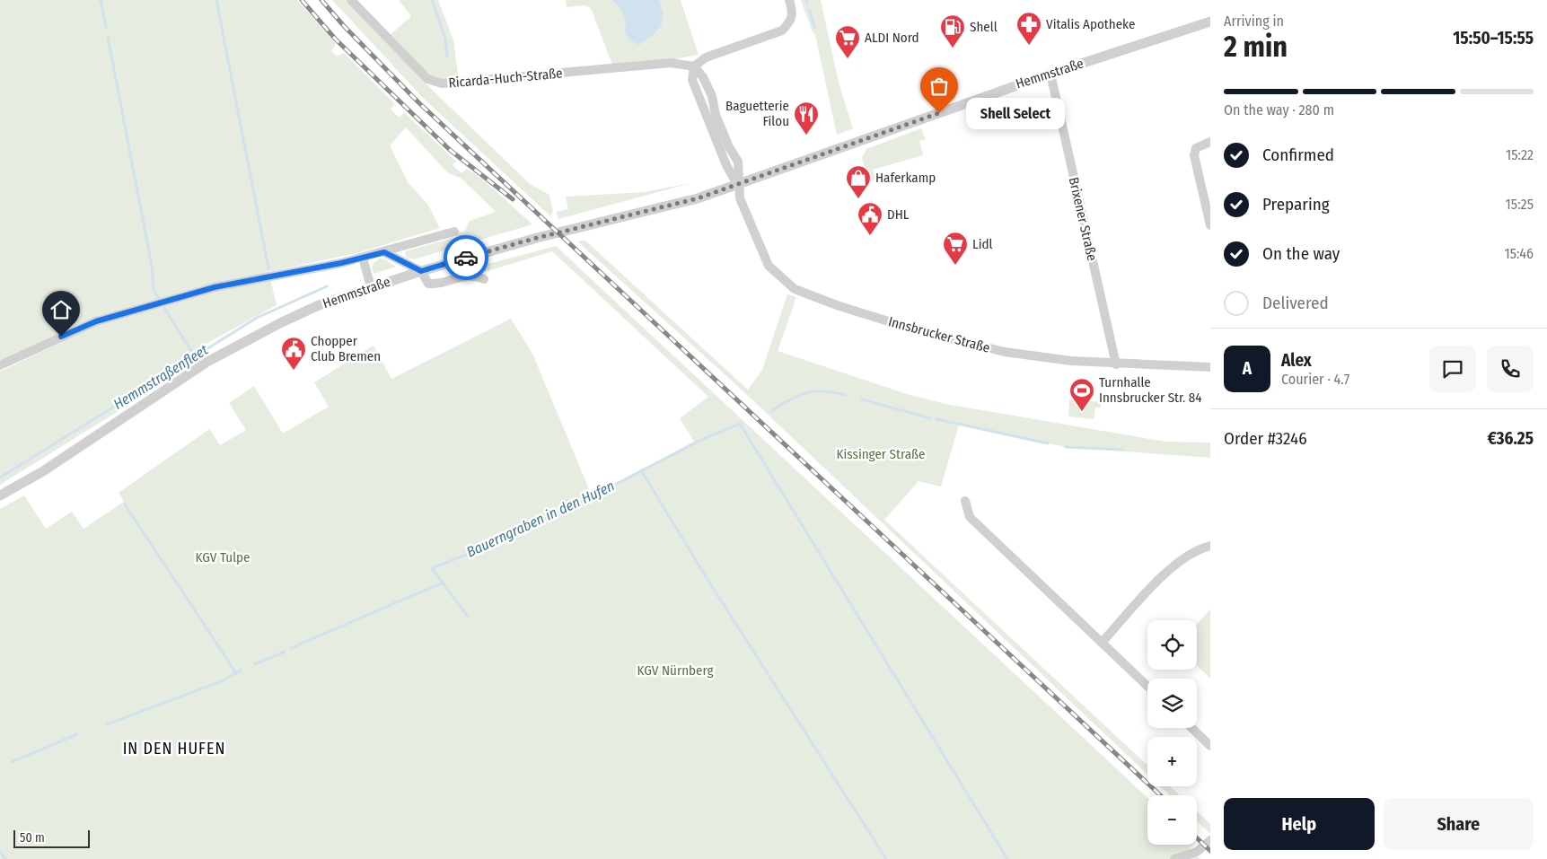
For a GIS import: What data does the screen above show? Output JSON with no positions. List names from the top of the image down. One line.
{"streets":{"street":["Hemmstraße","Ricarda-Huch-Straße","Brixener Straße","Innsbrucker Straße"]},"crossings":[["Hemmstraße","Brixener Straße"],["Hemmstraße","Innsbrucker Straße"],["Ricarda-Huch-Straße","Innsbrucker Straße"],["Brixener Straße","Innsbrucker Straße"]],"districts":["IN DEN HUFEN"],"water":["Hemmstraßenfleet","Bauerngraben in den Hufen"],"parks":["Kissinger Straße","KGV Tulpe","KGV Nürnberg"],"places":{"pharmacy":["Vitalis Apotheke"],"fuel station":["Shell"],"supermarket":["ALDI Nord","Lidl"],"other":["Shell Select"],"restaurant":["Baguetterie Filou"],"shop":["Haferkamp"],"public building":["DHL","Chopper Club Bremen"],"sports":["Turnhalle Innsbrucker Str. 84"]},"scale_bar":"50 m","page":{"heading":["2 min","Arriving in","15:50–15:55"],"panel":["Alex","Courier · 4.7","Order #3246","€36.25"],"bar":"On the way · 280 m","bubble":"Shell Select","list":[["Confirmed","15:22"],["Preparing","15:25"],["On the way","15:46"],"Delivered"],"round":"A","map_buttons":["+","−"],"buttons":["Help","Share"],"scale":"50 m"}}
